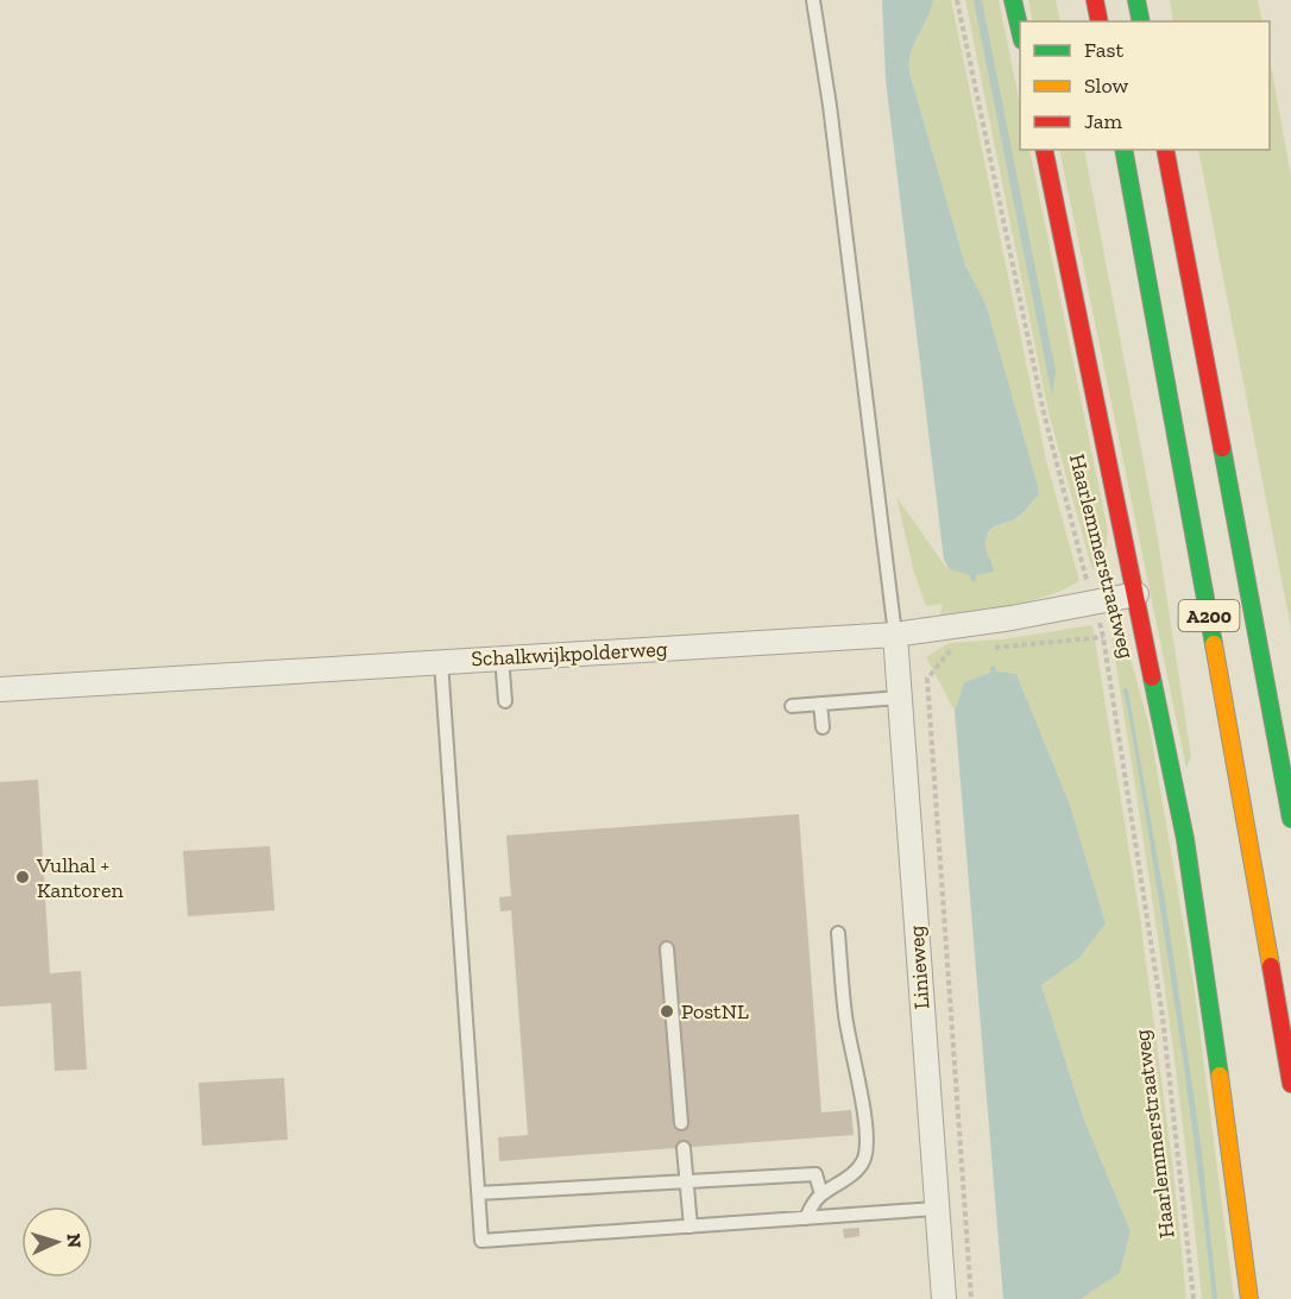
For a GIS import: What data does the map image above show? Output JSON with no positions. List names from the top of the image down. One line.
{"streets":{"main road":["Haarlemmerstraatweg","A200"],"street":["Schalkwijkpolderweg","Linieweg"]},"crossings":[["Haarlemmerstraatweg","Schalkwijkpolderweg"],["Schalkwijkpolderweg","Linieweg"]],"places":["Vulhal + Kantoren","PostNL"],"legend":["Fast","Slow","Jam"],"north":"right"}
